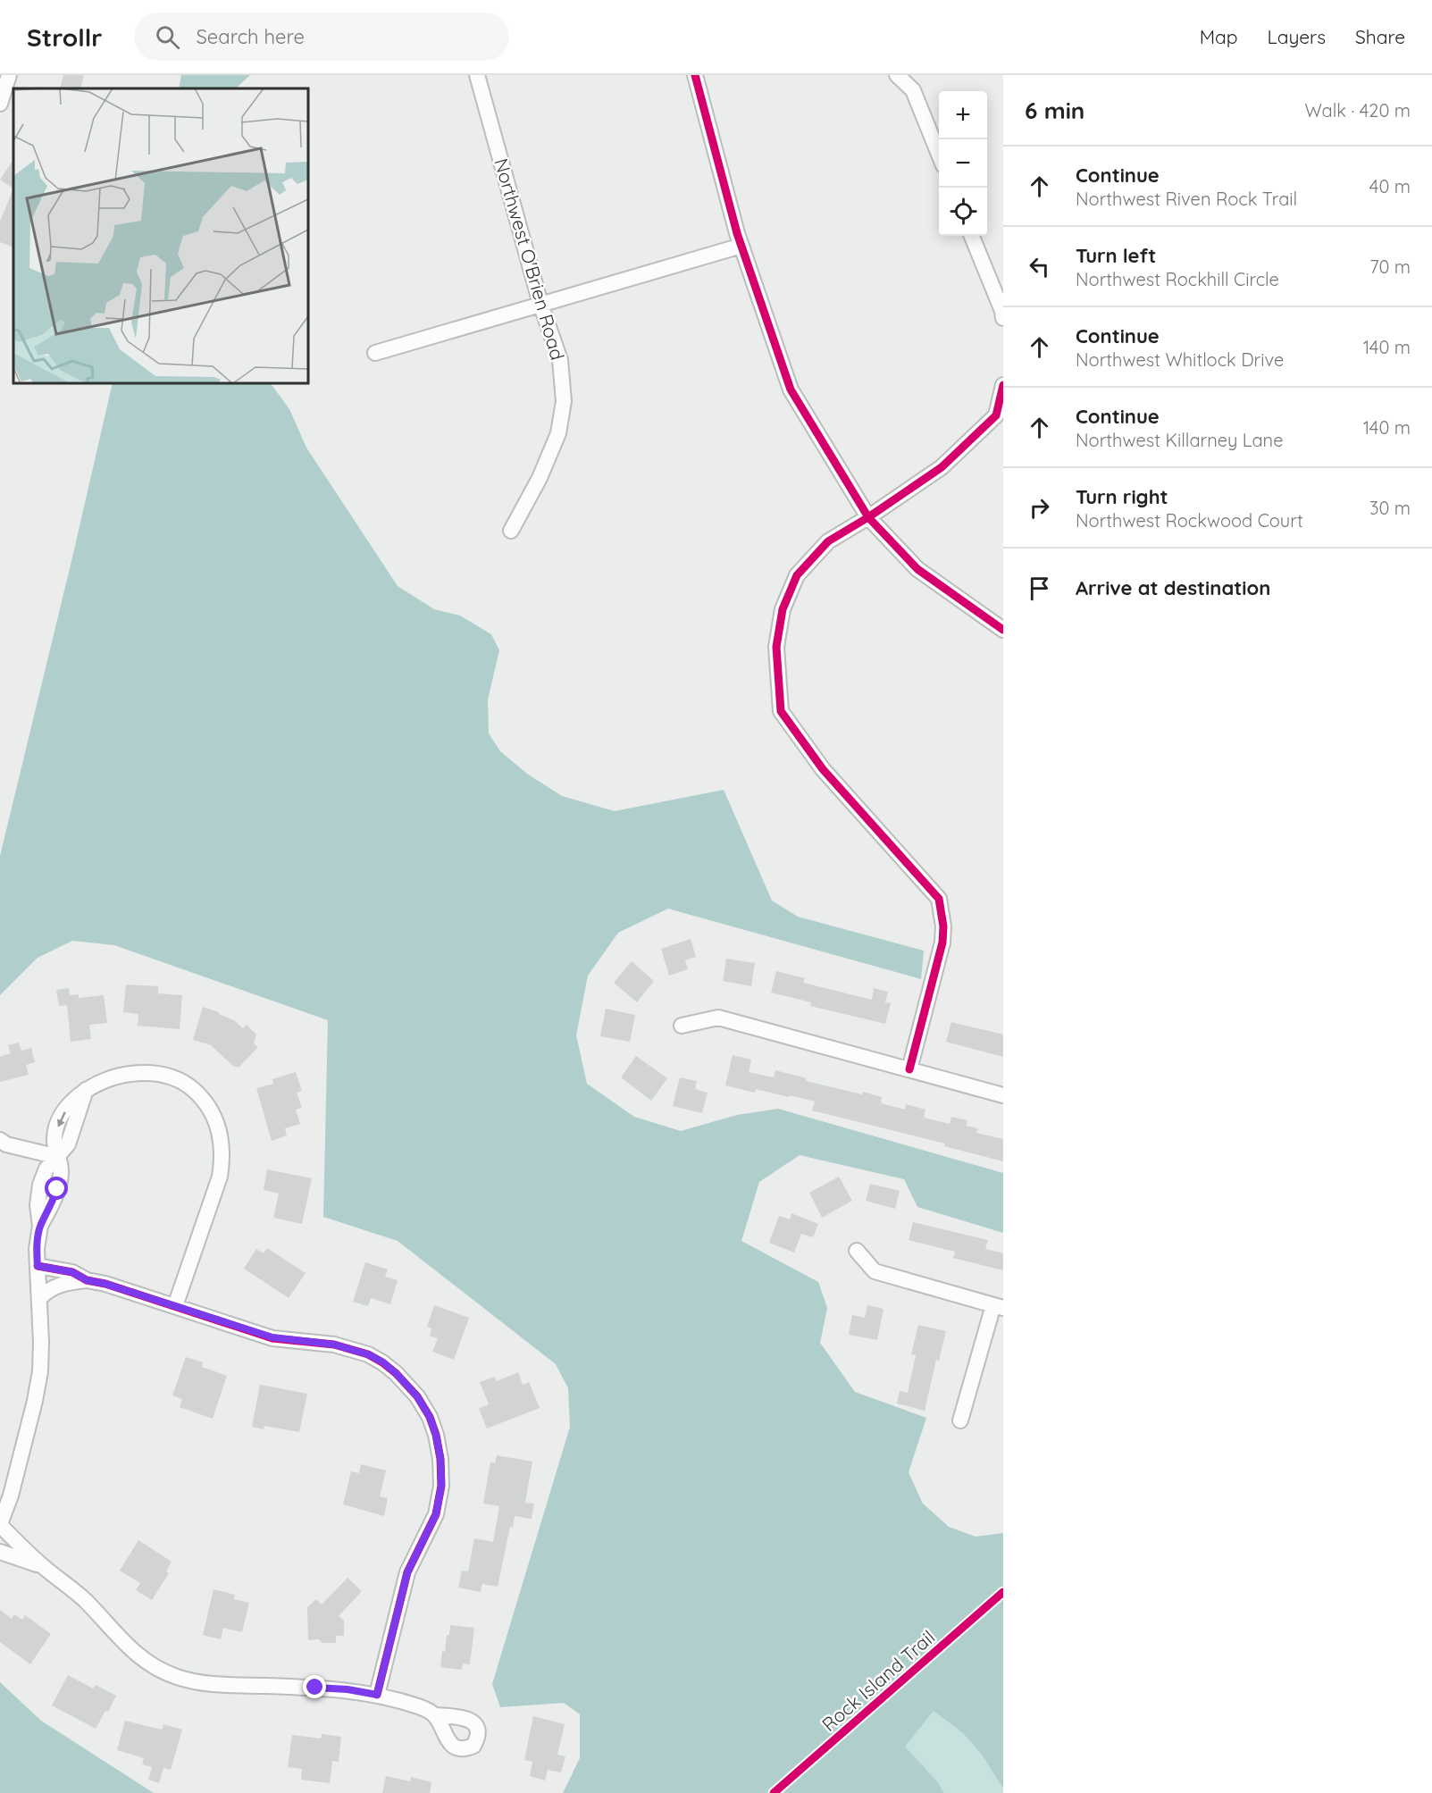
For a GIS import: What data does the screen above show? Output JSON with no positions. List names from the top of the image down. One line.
{"streets":{"street":["Northwest O'Brien Road"],"cycle path":["Rock Island Trail"]},"page":{"header":"Strollr","search":"Search here","nav":["Map","Layers","Share"],"heading":["6 min","Walk · 420 m"],"map_buttons":["+","−"],"list":[["Continue","Northwest Riven Rock Trail","40 m"],["Turn left","Northwest Rockhill Circle","70 m"],["Continue","Northwest Whitlock Drive","140 m"],["Continue","Northwest Killarney Lane","140 m"],["Turn right","Northwest Rockwood Court","30 m"],"Arrive at destination"]}}
